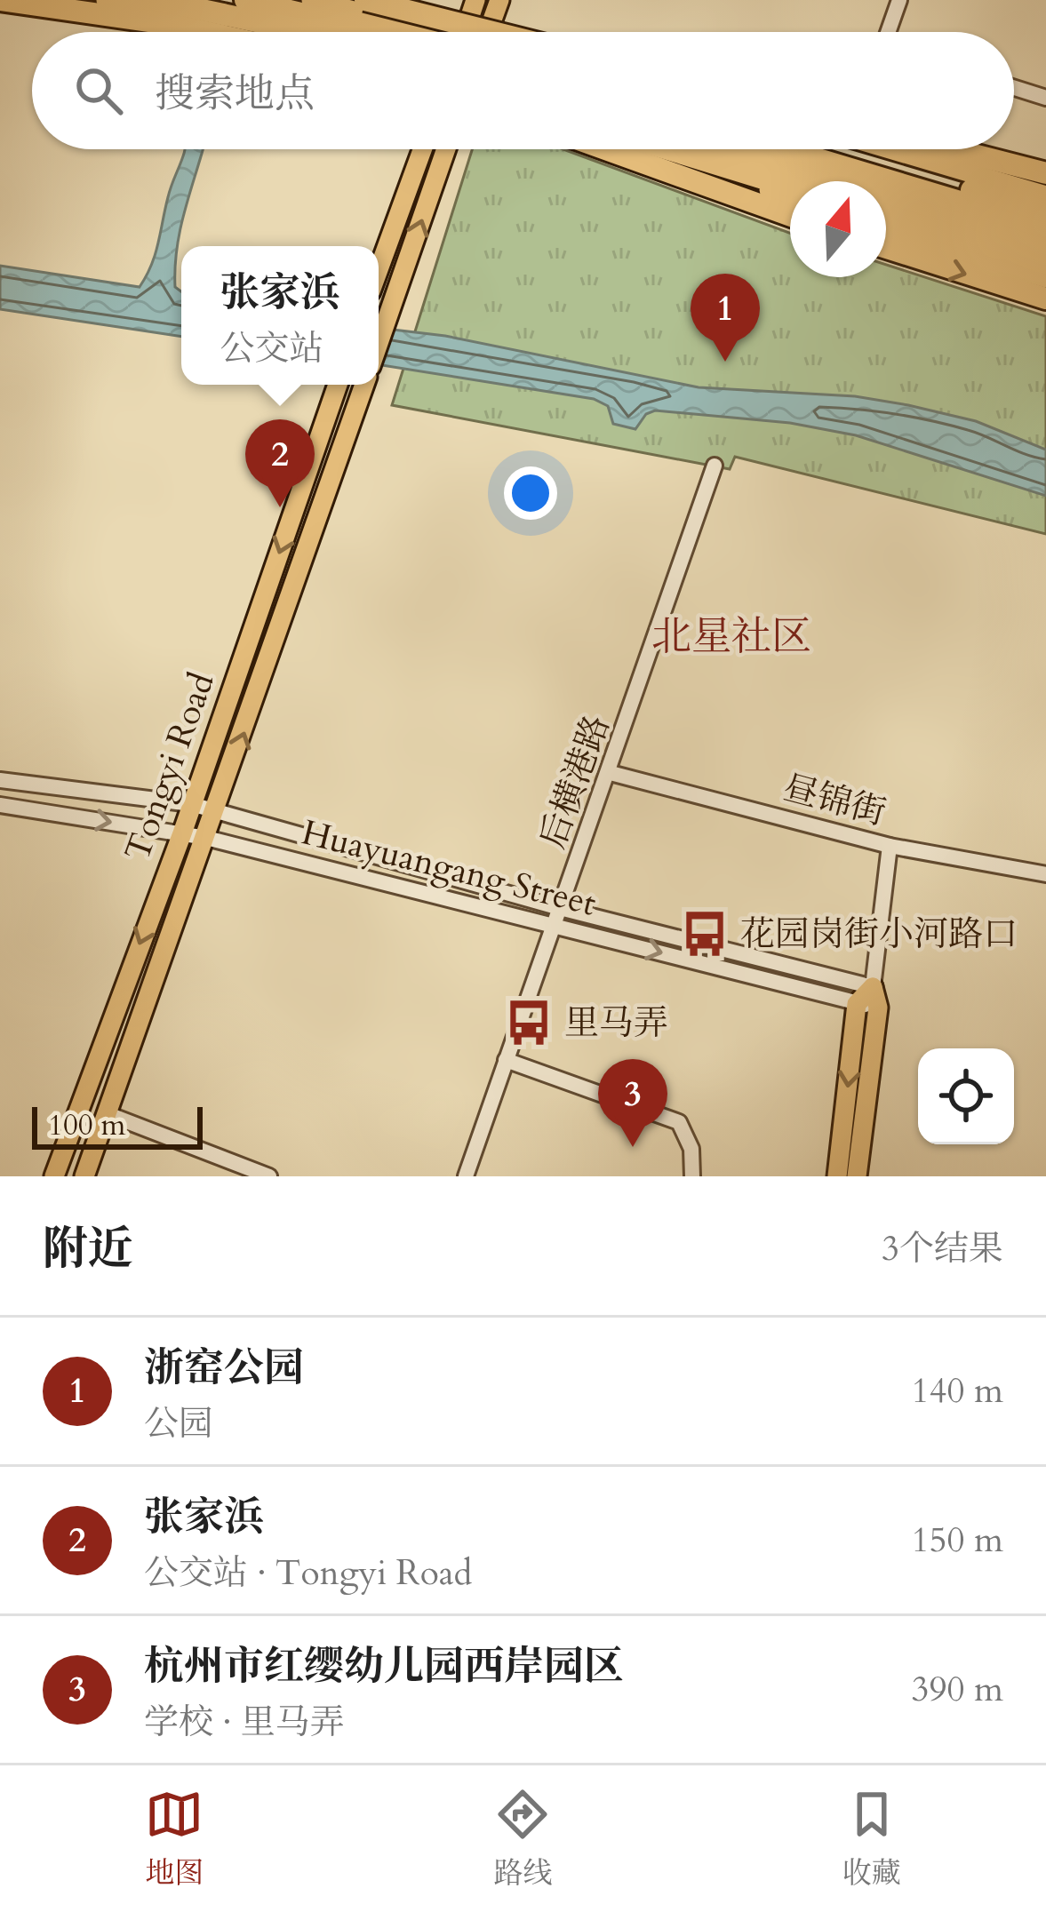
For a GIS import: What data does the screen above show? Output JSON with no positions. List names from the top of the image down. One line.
{"streets":{"main road":["Tongyi Road"],"street":["后横港路","昼锦街","Huayuangang Street"]},"crossings":[["Tongyi Road","Huayuangang Street"],["后横港路","昼锦街"],["后横港路","Huayuangang Street"]],"districts":["北星社区"],"places":{"bus stop":["花园岗街小河路口","里马弄"]},"scale_bar":"100 m","north":"top","page":{"search":"搜索地点","popup":["张家浜","公交站"],"pins":["1","2","3"],"scale":"100 m","heading":["附近","3个结果"],"list":[{"mark":"1","name":"浙窑公园","note":"公园","value":"140 m"},{"mark":"2","name":"张家浜","note":"公交站 · Tongyi Road","value":"150 m"},{"mark":"3","name":"杭州市红缨幼儿园西岸园区","note":"学校 · 里马弄","value":"390 m"}],"nav":["地图","路线","收藏"]}}
